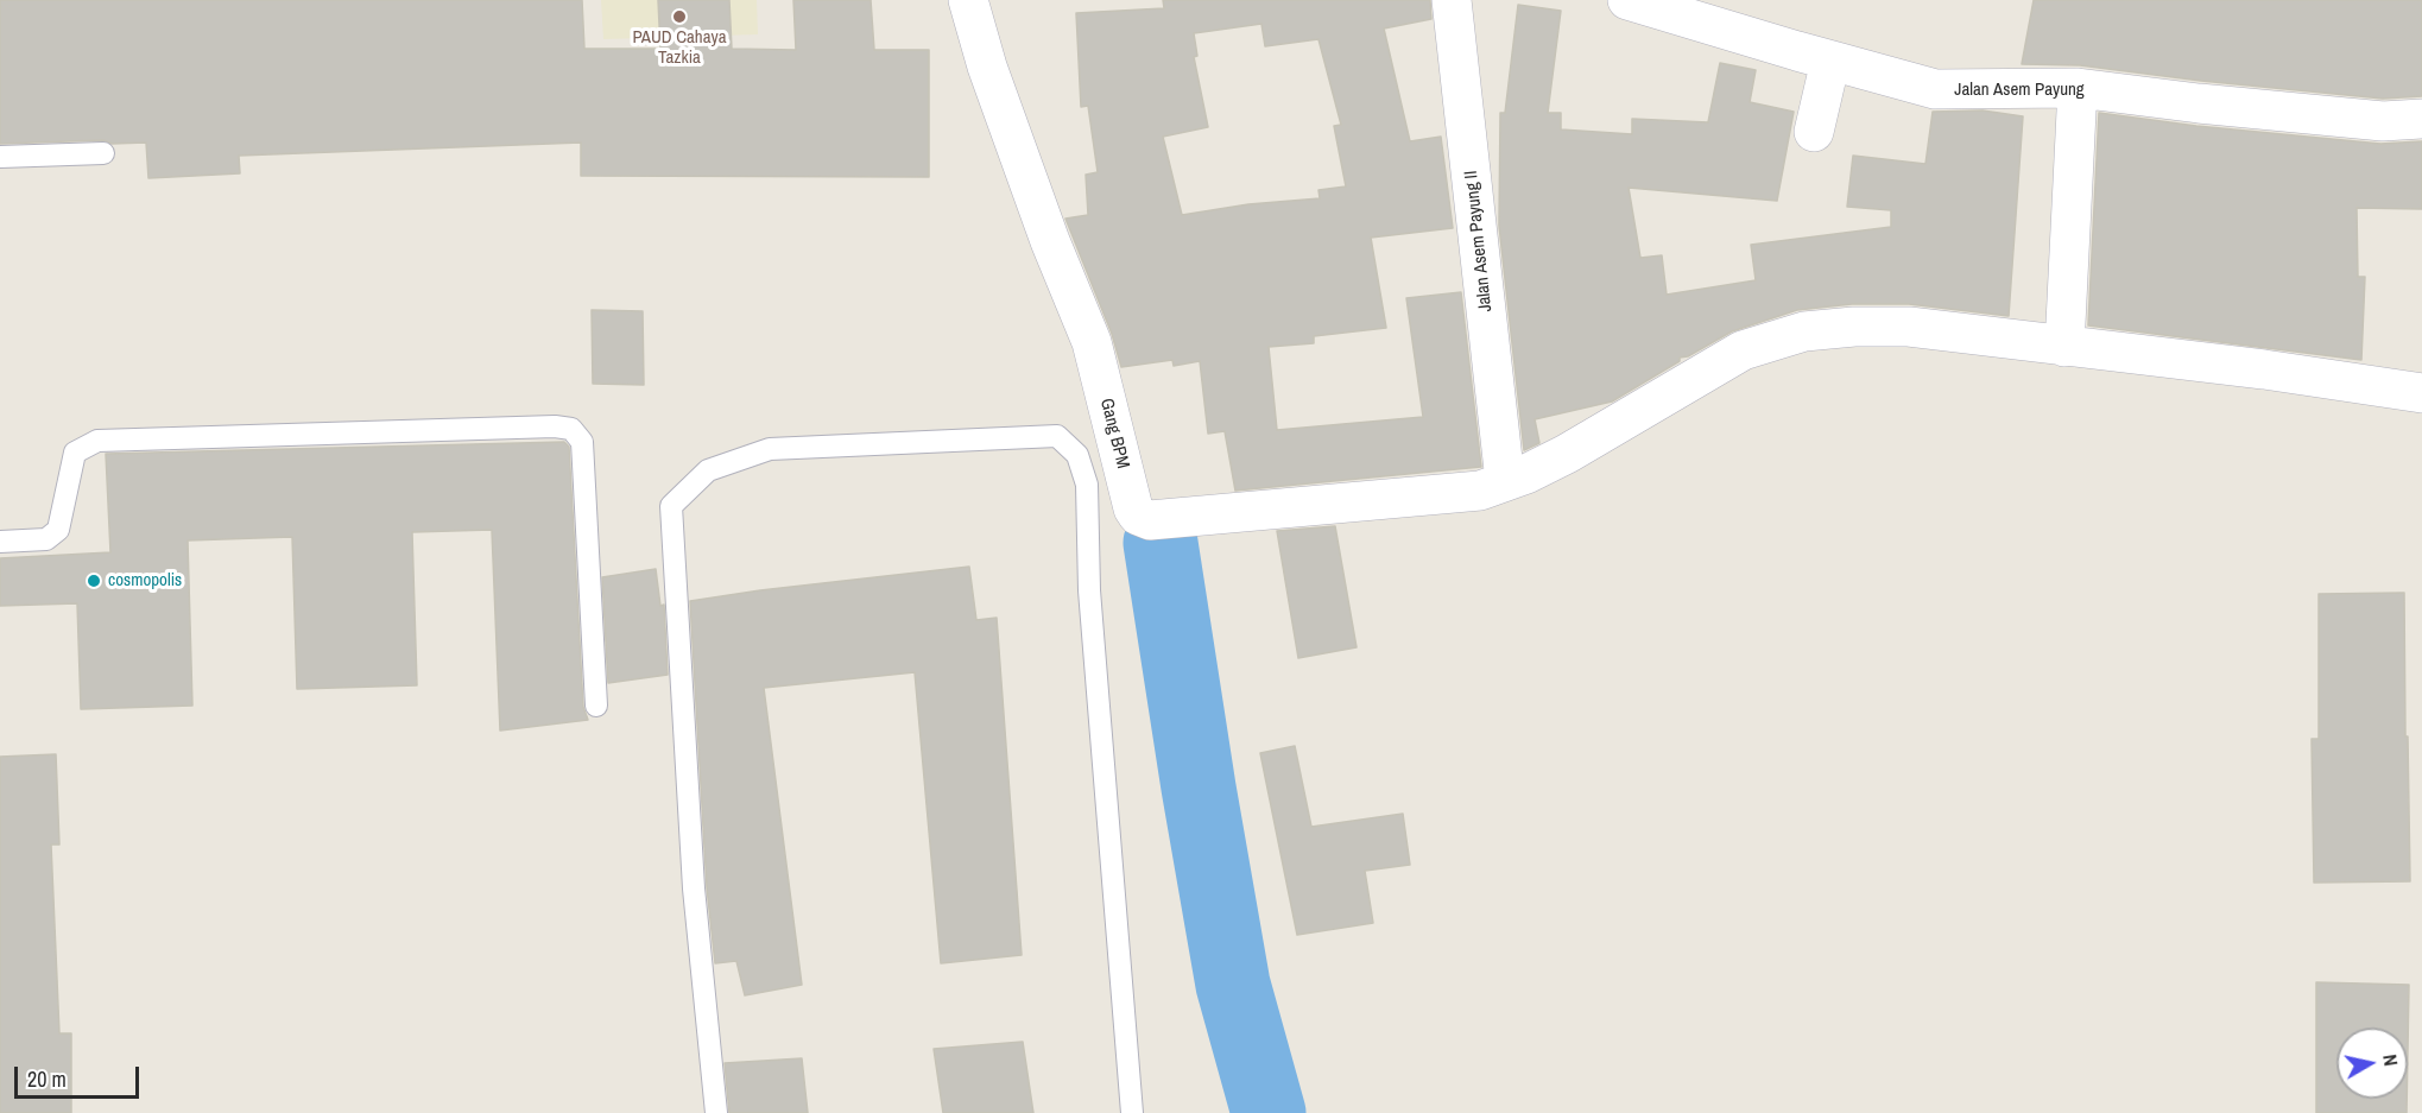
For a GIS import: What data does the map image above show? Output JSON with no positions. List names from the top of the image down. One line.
{"streets":{"street":["Jalan Asem Payung","Jalan Asem Payung II","Gang BPM"]},"crossings":[["Jalan Asem Payung II","Gang BPM"]],"places":["PAUD Cahaya Tazkia","cosmopolis"],"scale_bar":"20 m","north":"right"}
